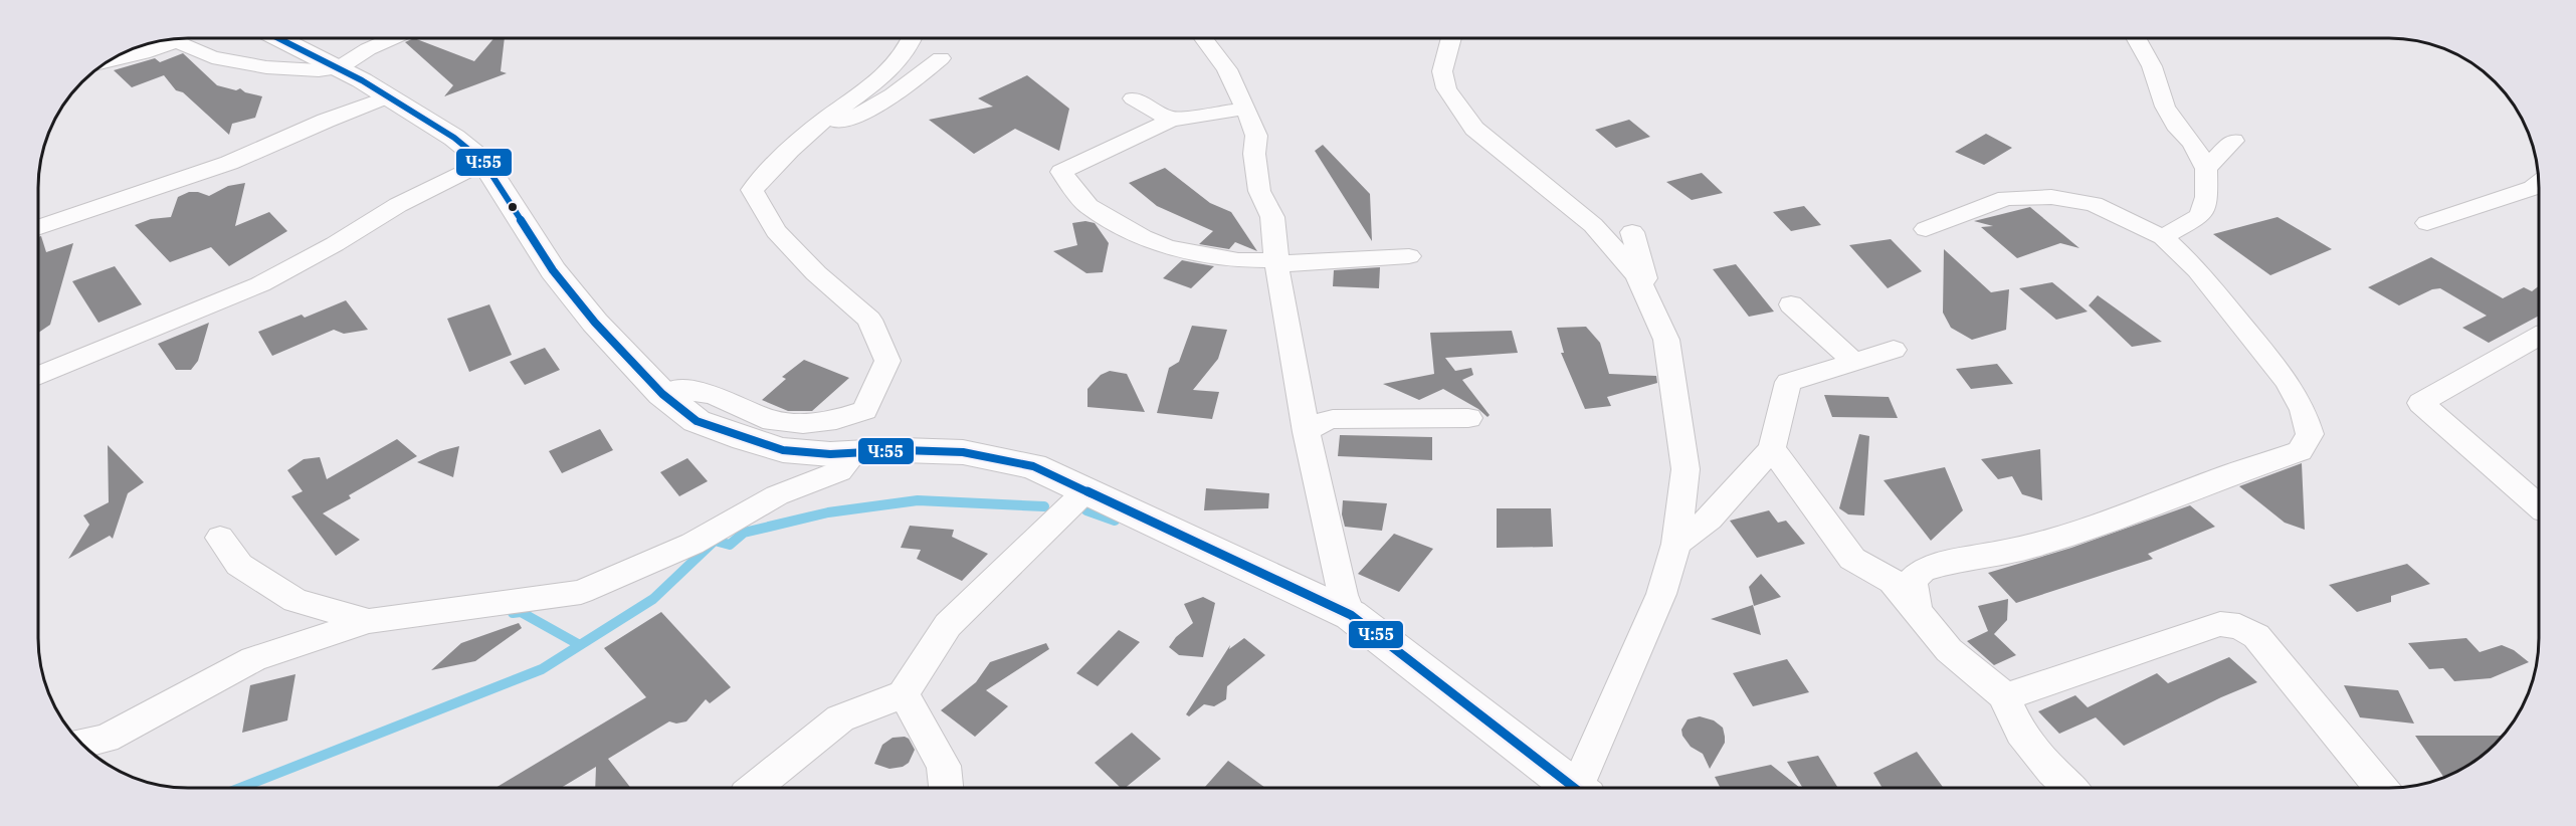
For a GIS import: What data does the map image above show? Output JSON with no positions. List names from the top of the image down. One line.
{"lines":["transit line Ч:55"]}
